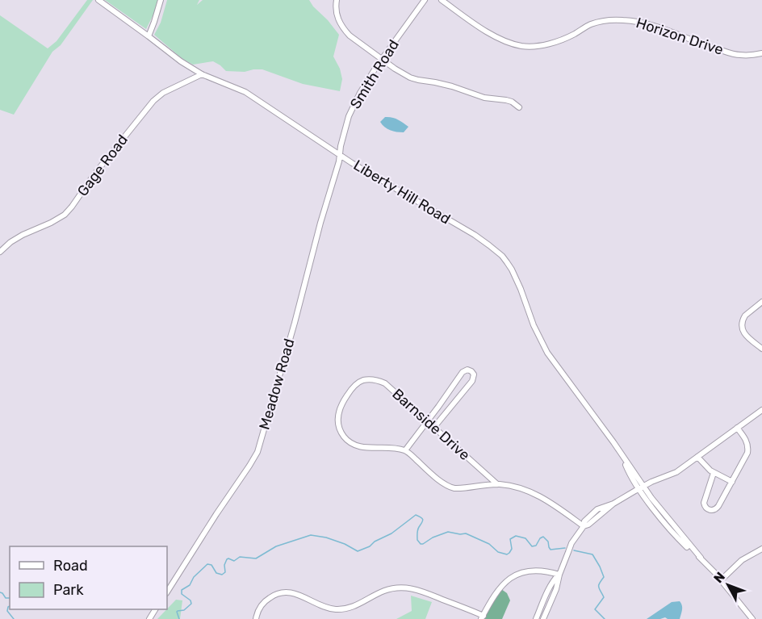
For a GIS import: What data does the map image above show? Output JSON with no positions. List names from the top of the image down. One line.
{"streets":{"street":["Horizon Drive","Smith Road","Gage Road","Liberty Hill Road","Meadow Road","Barnside Drive"]},"crossings":[["Smith Road","Liberty Hill Road"],["Smith Road","Meadow Road"],["Gage Road","Liberty Hill Road"],["Liberty Hill Road","Meadow Road"]],"legend":["Road","Park"],"north":"top left"}
